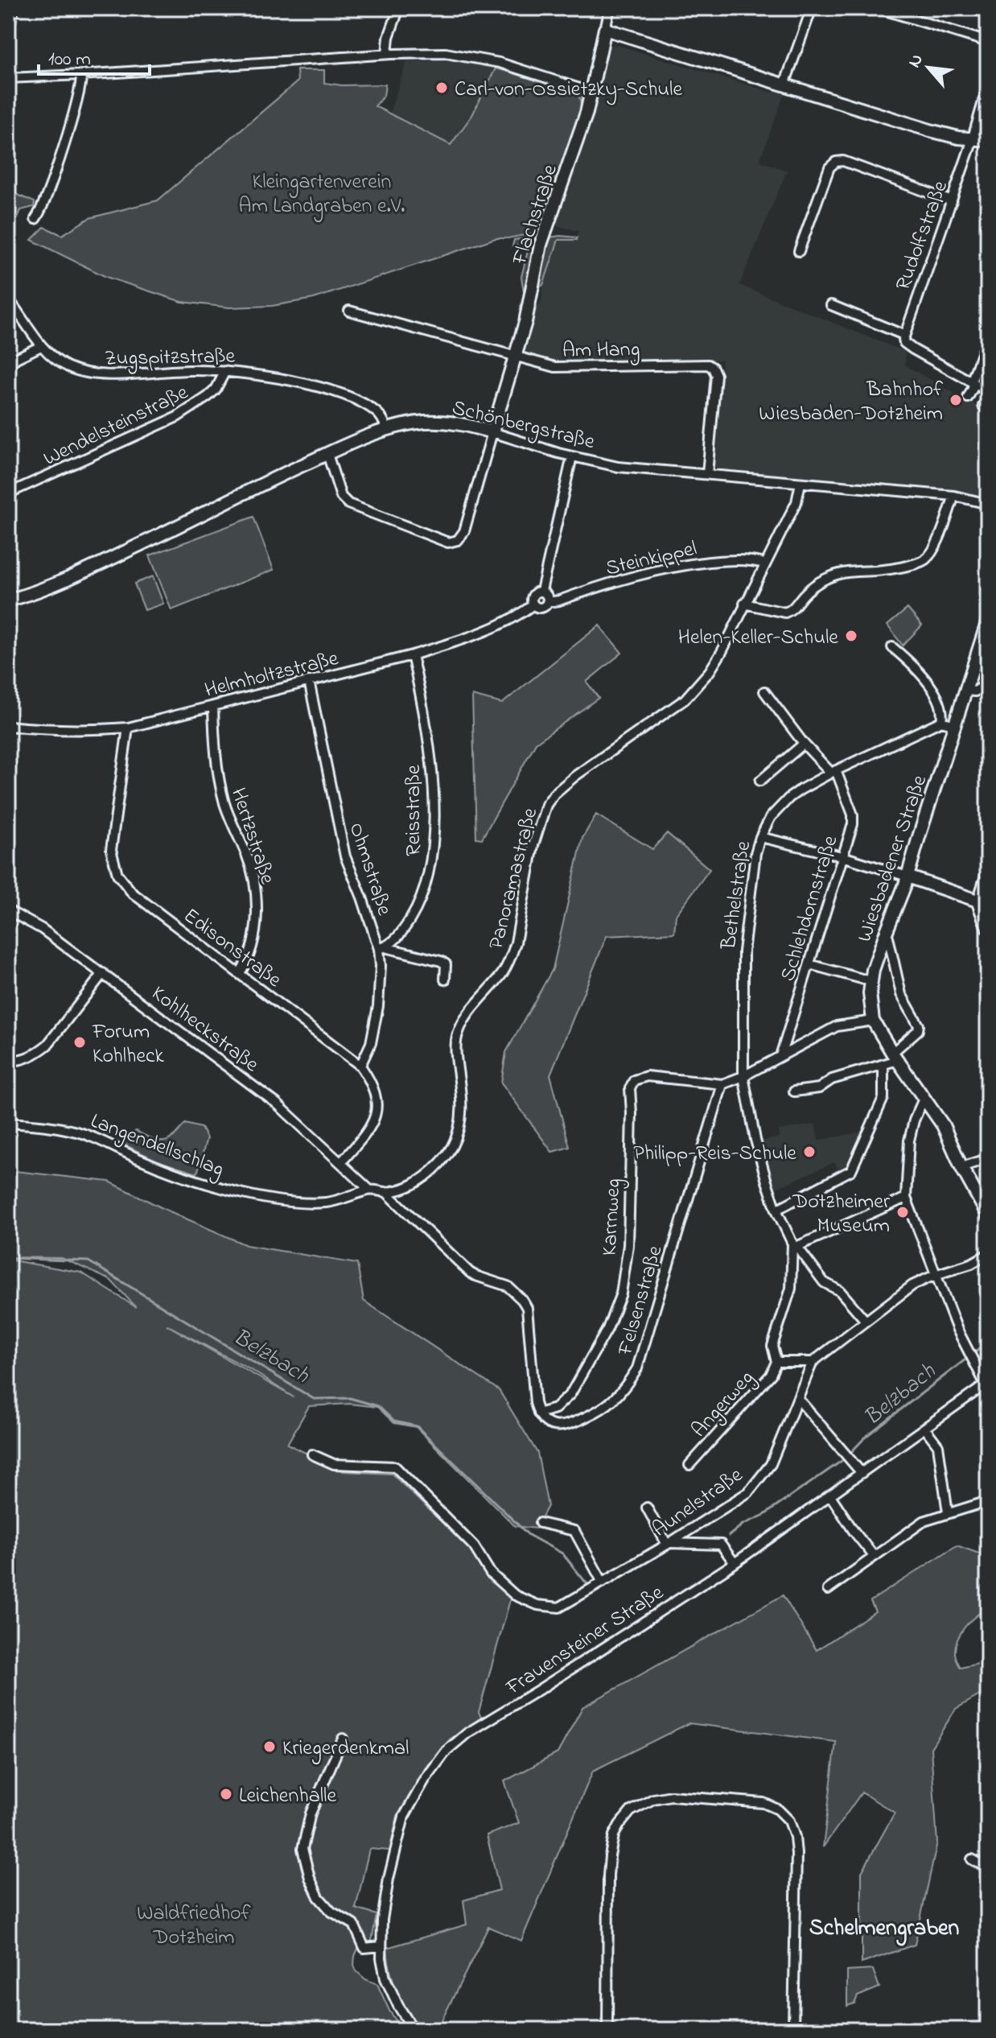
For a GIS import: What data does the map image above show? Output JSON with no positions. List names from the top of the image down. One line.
{"streets":{"street":["Flachstraße","Rudolfstraße","Am Hang","Zugspitzstraße","Schönbergstraße","Wendelsteinstraße","Steinkippel","Helmholtzstraße","Reisstraße","Hertzstraße","Wiesbadener Straße","Ohmstraße","Panoramastraße","Bethelstraße","Schlehdornstraße","Edisonstraße","Kohlheckstraße","Langendellschlag","Karrnweg","Felsenstraße","Angerweg","Aunelstraße","Frauensteiner Straße"]},"crossings":[["Flachstraße","Am Hang"],["Flachstraße","Schönbergstraße"],["Am Hang","Schönbergstraße"],["Zugspitzstraße","Schönbergstraße"],["Zugspitzstraße","Wendelsteinstraße"],["Schönbergstraße","Panoramastraße"],["Steinkippel","Helmholtzstraße"],["Steinkippel","Panoramastraße"],["Helmholtzstraße","Reisstraße"],["Helmholtzstraße","Hertzstraße"],["Helmholtzstraße","Ohmstraße"],["Helmholtzstraße","Edisonstraße"],["Reisstraße","Ohmstraße"],["Hertzstraße","Edisonstraße"],["Ohmstraße","Edisonstraße"],["Panoramastraße","Kohlheckstraße"],["Panoramastraße","Langendellschlag"],["Bethelstraße","Schlehdornstraße"],["Edisonstraße","Kohlheckstraße"],["Kohlheckstraße","Langendellschlag"],["Karrnweg","Felsenstraße"]],"districts":["Schelmengraben"],"water":["Belzbach"],"parks":["Kleingartenverein Am Landgraben e.V.","Waldfriedhof Dotzheim"],"places":["Carl-von-Ossietzky-Schule","Bahnhof Wiesbaden-Dotzheim","Helen-Keller-Schule","Forum Kohlheck","Philipp-Reis-Schule","Dotzheimer Museum","Kriegerdenkmal","Leichenhalle"],"scale_bar":"100 m","north":"top left"}
